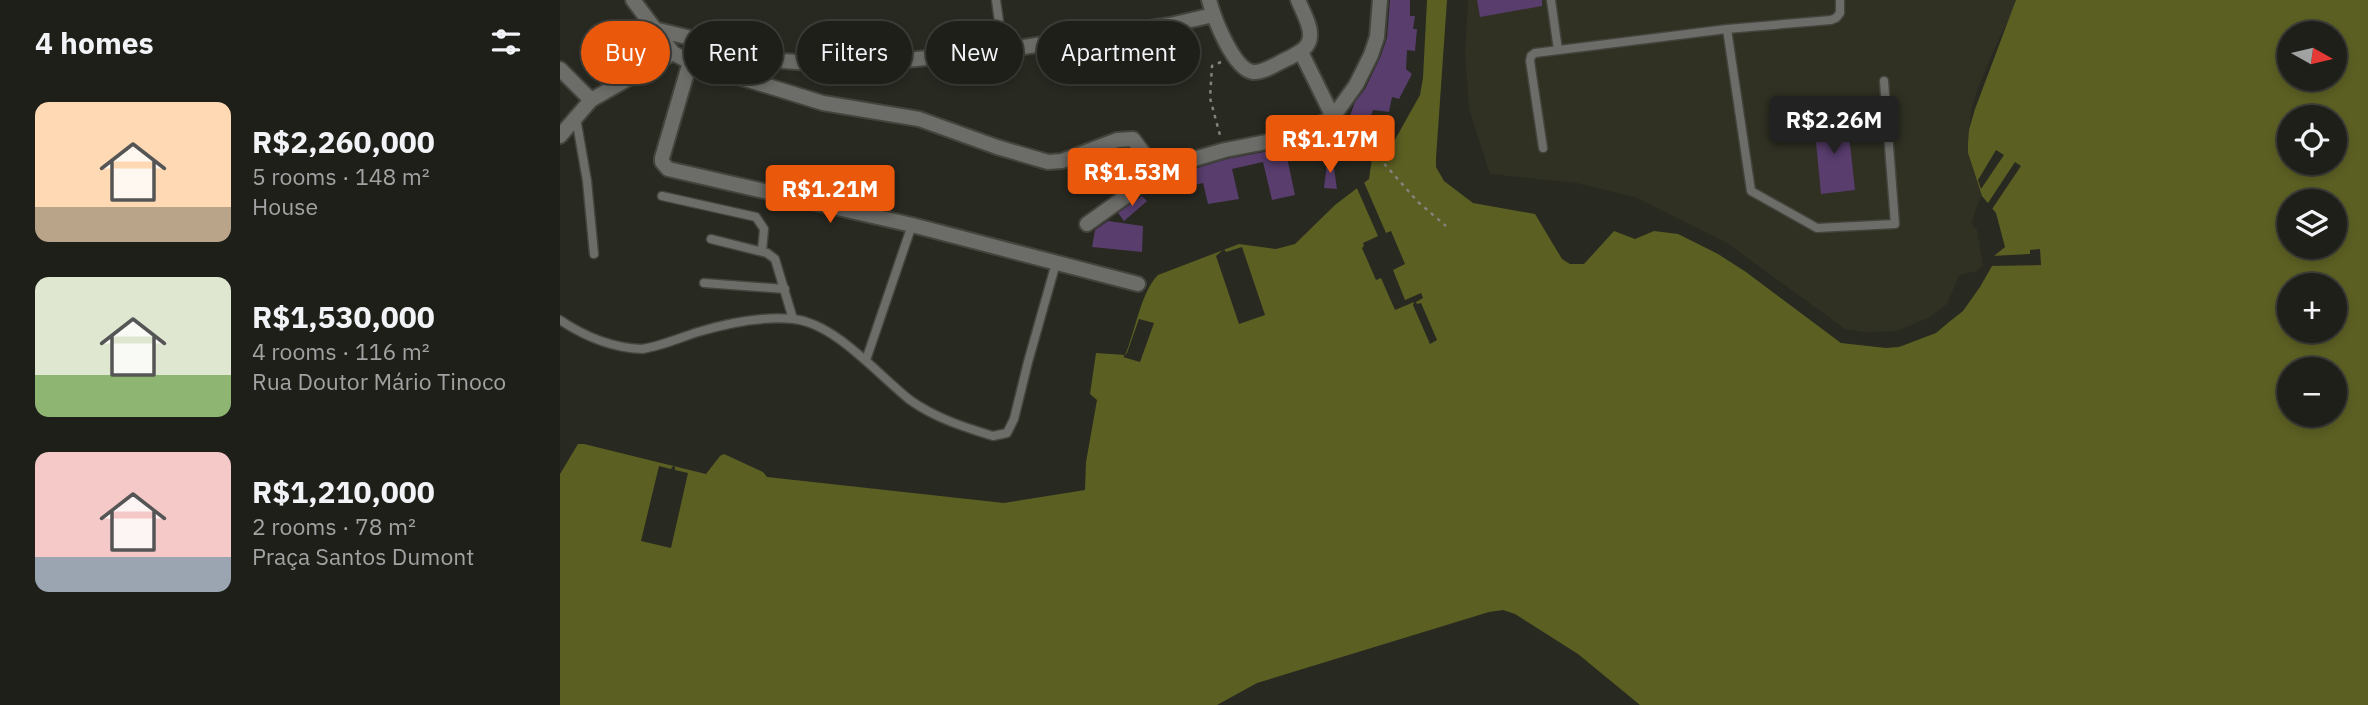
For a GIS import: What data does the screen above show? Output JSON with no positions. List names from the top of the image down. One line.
{"north":"right","page":{"heading":"4 homes","map_buttons":["+","−"],"chip":["Buy","Rent","Filters","New","Apartment"],"list":[{"name":"R$2,260,000","note":"5 rooms · 148 m² · House"},{"name":"R$1,530,000","note":"4 rooms · 116 m² · Rua Doutor Mário Tinoco"},{"name":"R$1,210,000","note":"2 rooms · 78 m² · Praça Santos Dumont"}],"price":["R$2.26M","R$1.17M","R$1.53M","R$1.21M"]}}
